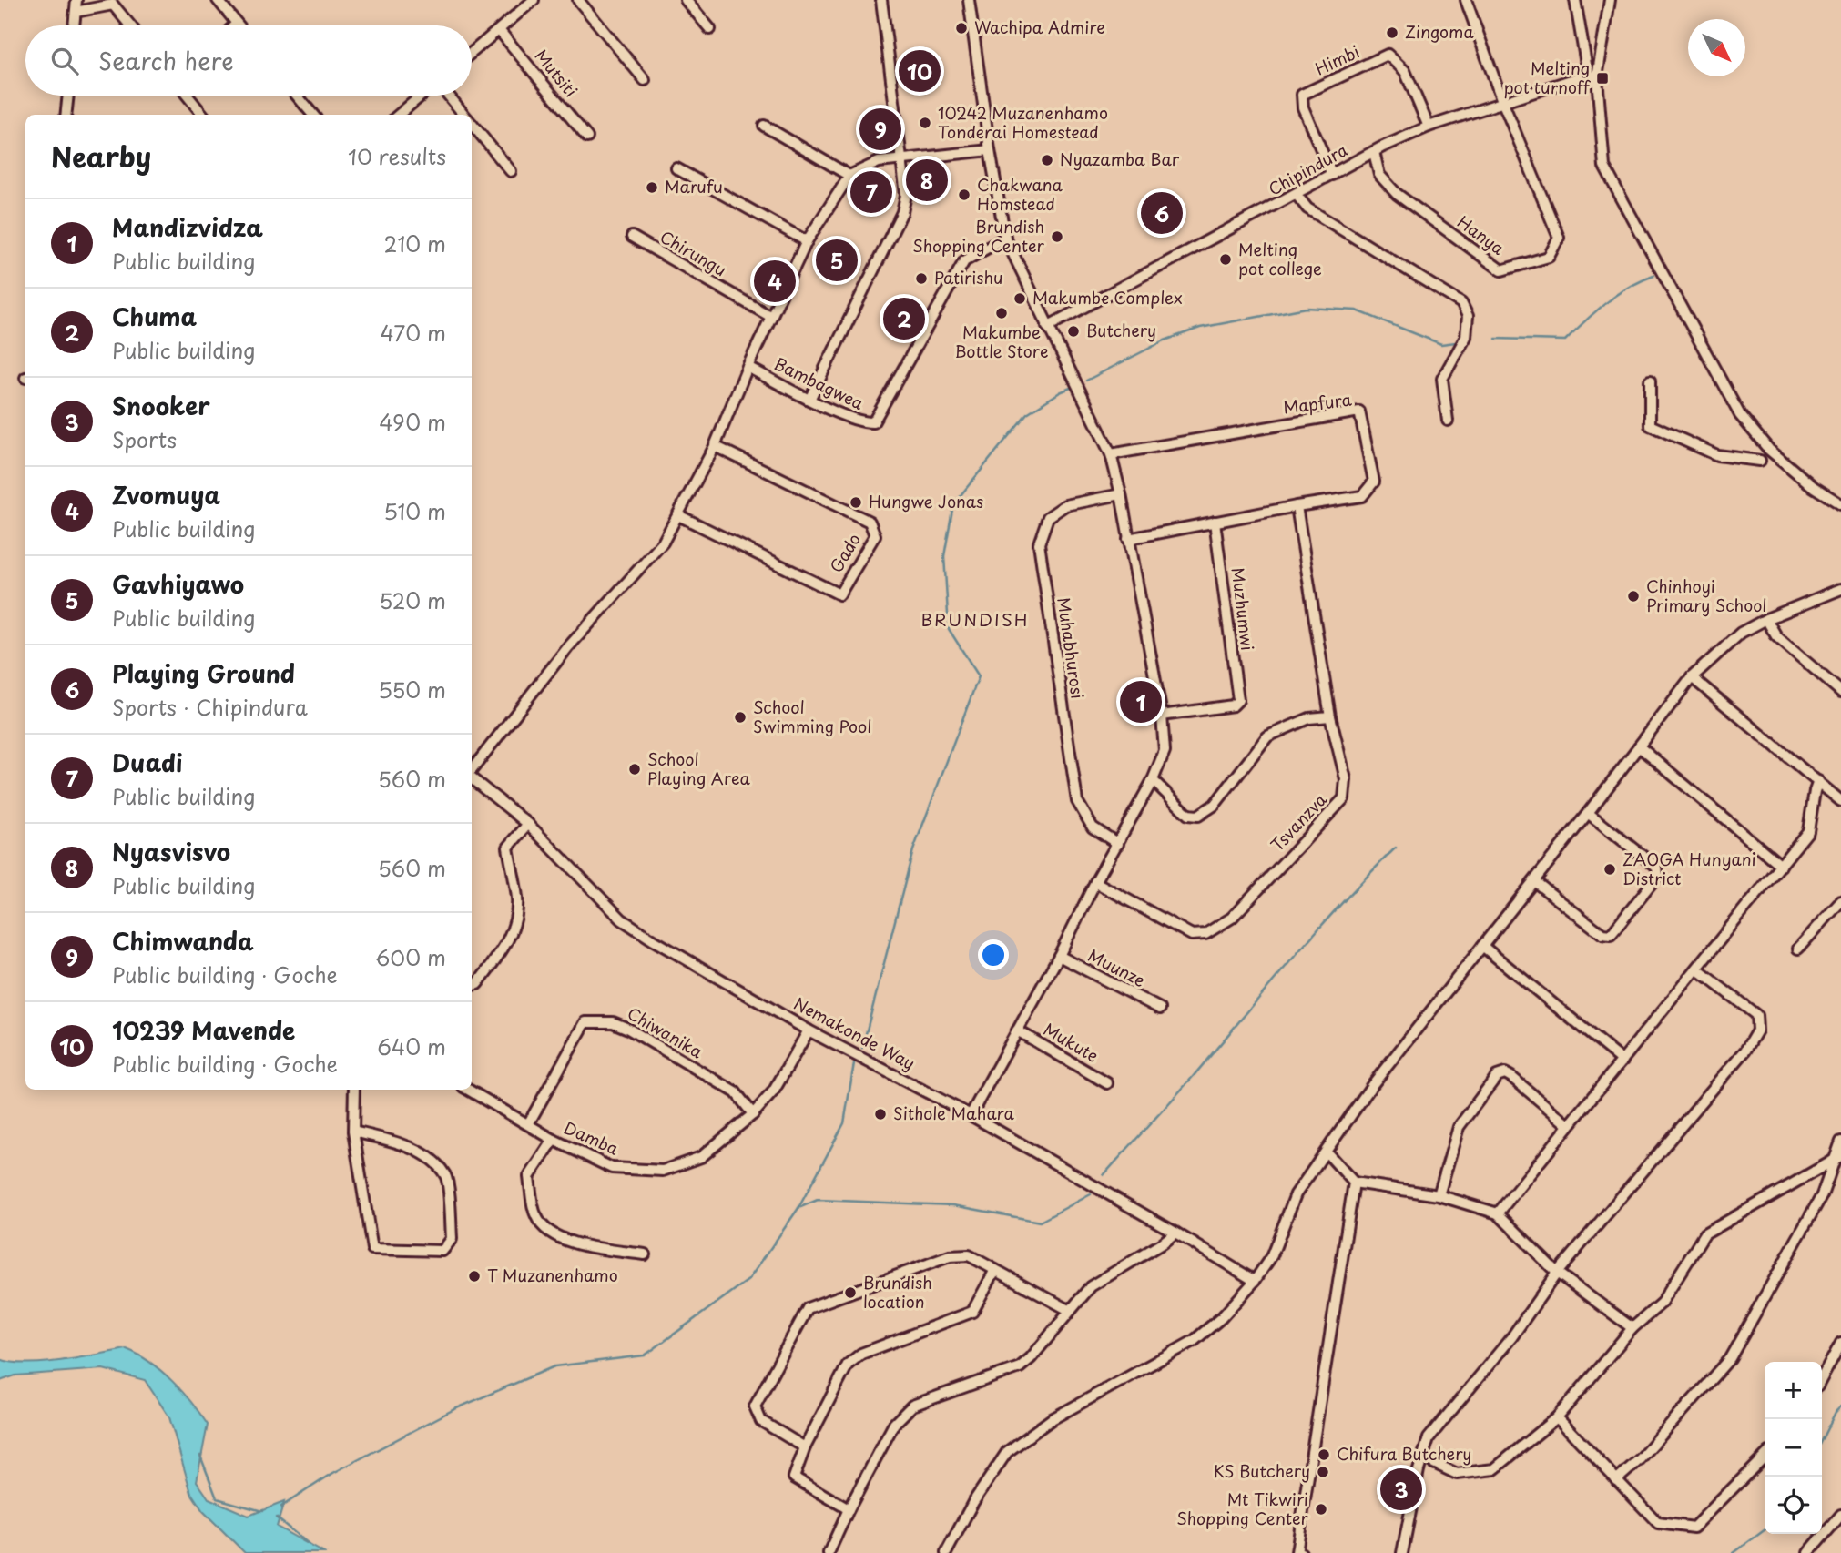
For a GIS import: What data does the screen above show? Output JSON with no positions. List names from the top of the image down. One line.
{"streets":{"street":["Himbi","Mutsiti","Chipindura","Hanya","Chirungu","Bambagwea","Mapfura","Gado","Muzhumwi","Muhabhurosi","Tsvanzva","Muunze","Chiwanika","Nemakonde Way","Mukute","Damba"]},"crossings":[["Himbi","Chipindura"],["Chipindura","Hanya"],["Mapfura","Muzhumwi"],["Mapfura","Tsvanzva"],["Chiwanika","Damba"],["Nemakonde Way","Damba"]],"districts":["BRUNDISH"],"places":{"other":["Wachipa Admire","Zingoma","10242 Muzanenhamo Tonderai Homestead","Nyazamba Bar","Marufu","Chakwana Homstead","Brundish Shopping Center","Melting pot college","Patirishu","Makumbe Complex","Makumbe Bottle Store","Butchery","Hungwe Jonas","Chinhoyi Primary School","School Swimming Pool","School Playing Area","ZAOGA Hunyani District","Sithole Mahara","T Muzanenhamo","Brundish location","Chifura Butchery","KS Butchery","Mt Tikwiri Shopping Center"],"transit":["Melting pot turnoff"]},"north":"bottom right","page":{"search":"Search here","pins":["10","9","8","7","6","5","4","2","1","3"],"heading":["Nearby","10 results"],"list":[{"mark":"1","name":"Mandizvidza","note":"Public building","value":"210 m"},{"mark":"2","name":"Chuma","note":"Public building","value":"470 m"},{"mark":"3","name":"Snooker","note":"Sports","value":"490 m"},{"mark":"4","name":"Zvomuya","note":"Public building","value":"510 m"},{"mark":"5","name":"Gavhiyawo","note":"Public building","value":"520 m"},{"mark":"6","name":"Playing Ground","note":"Sports · Chipindura","value":"550 m"},{"mark":"7","name":"Duadi","note":"Public building","value":"560 m"},{"mark":"8","name":"Nyasvisvo","note":"Public building","value":"560 m"},{"mark":"9","name":"Chimwanda","note":"Public building · Goche","value":"600 m"},{"mark":"10","name":"10239 Mavende","note":"Public building · Goche","value":"640 m"}],"map_buttons":["+","−"]}}
